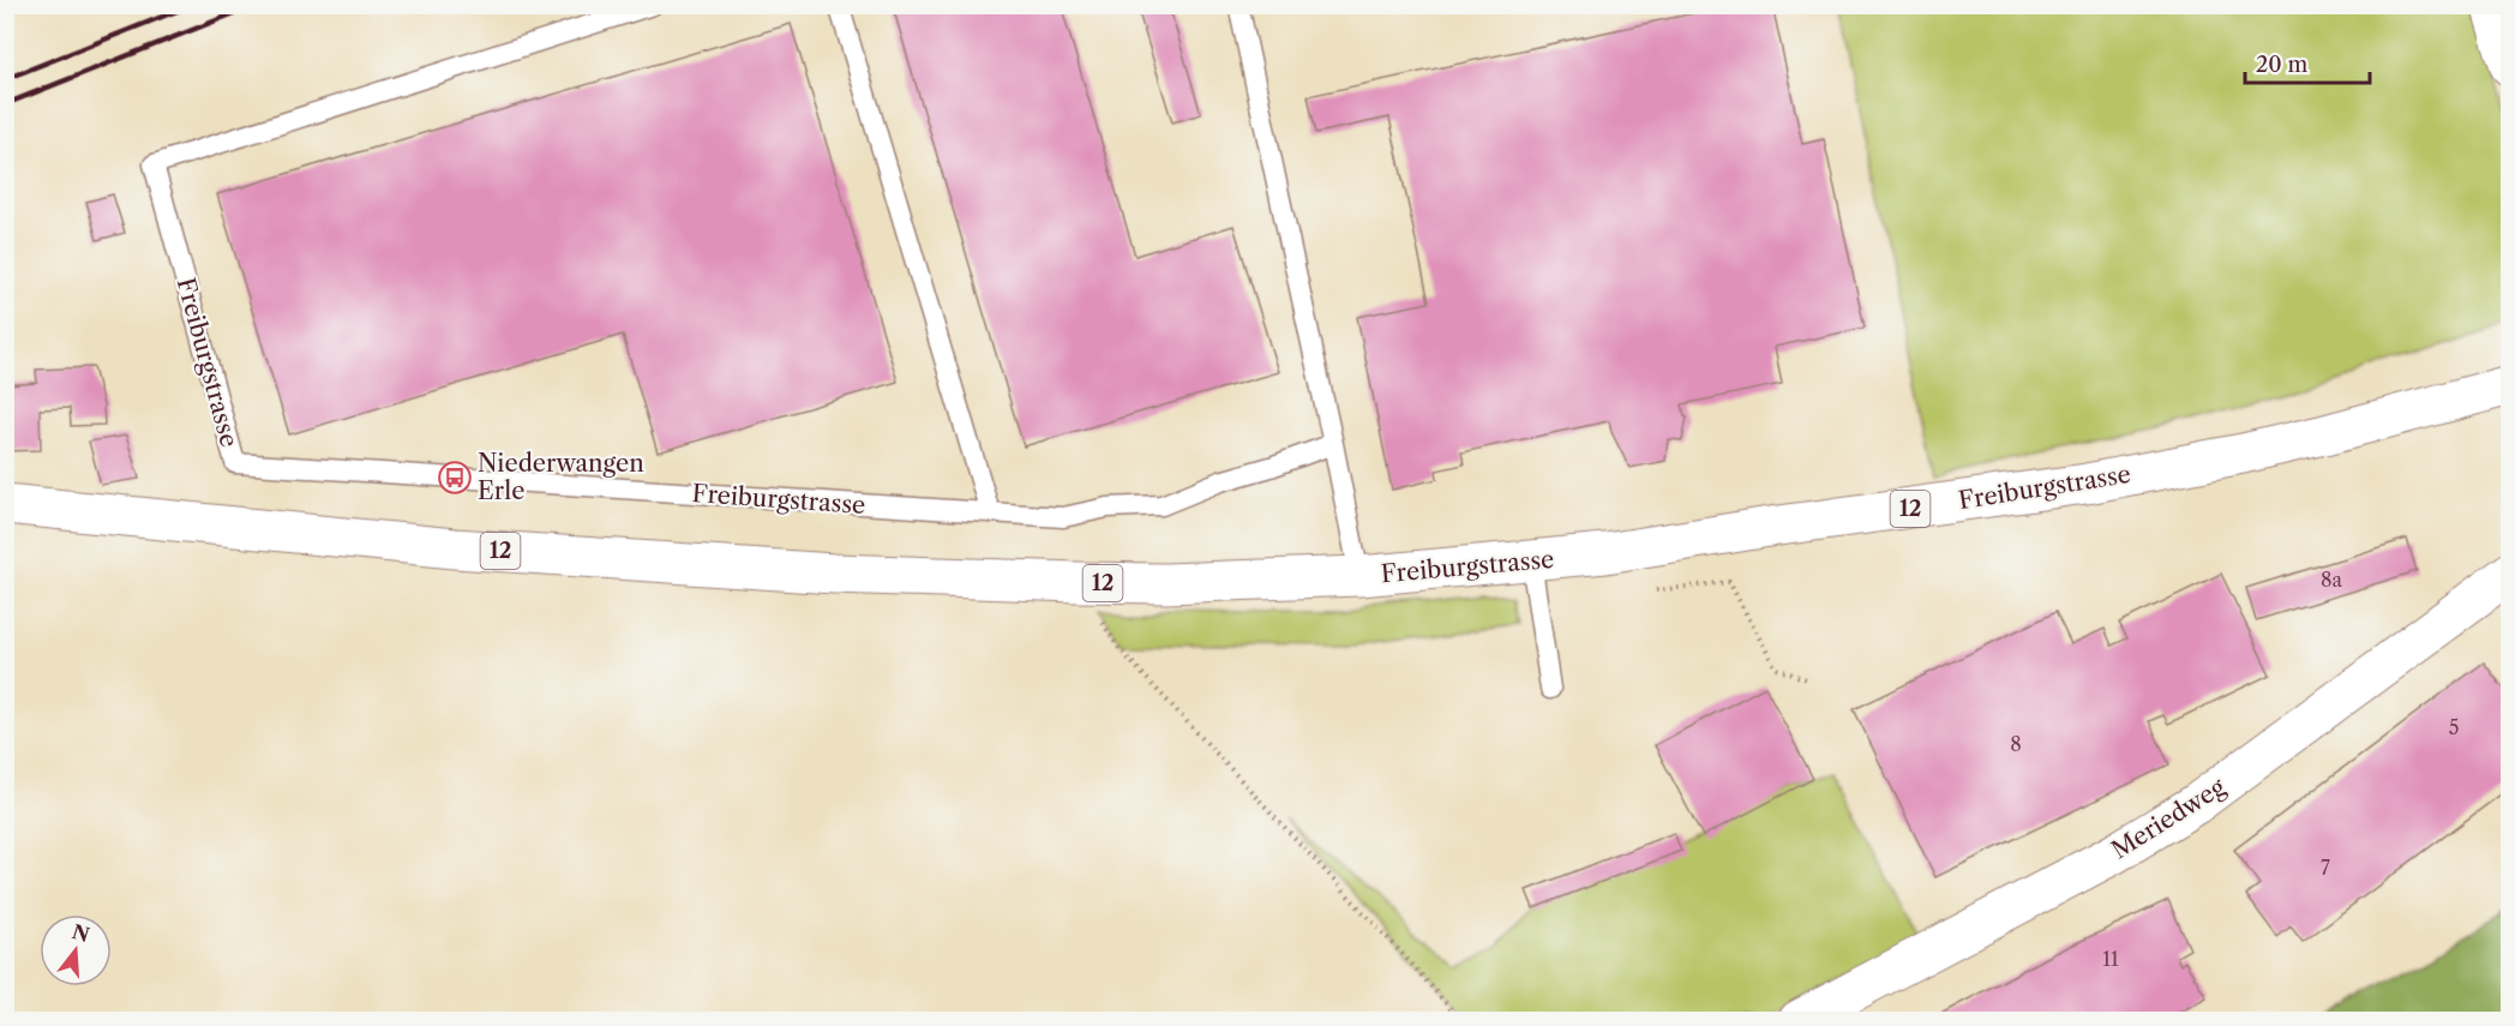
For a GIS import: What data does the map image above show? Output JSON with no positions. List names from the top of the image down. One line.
{"streets":{"main road":["Freiburgstrasse","12","Meriedweg"]},"places":{"bus stop":["Niederwangen Erle"]},"house_numbers":["8a","5","8","7","11"],"scale_bar":"20 m","north":"top"}
